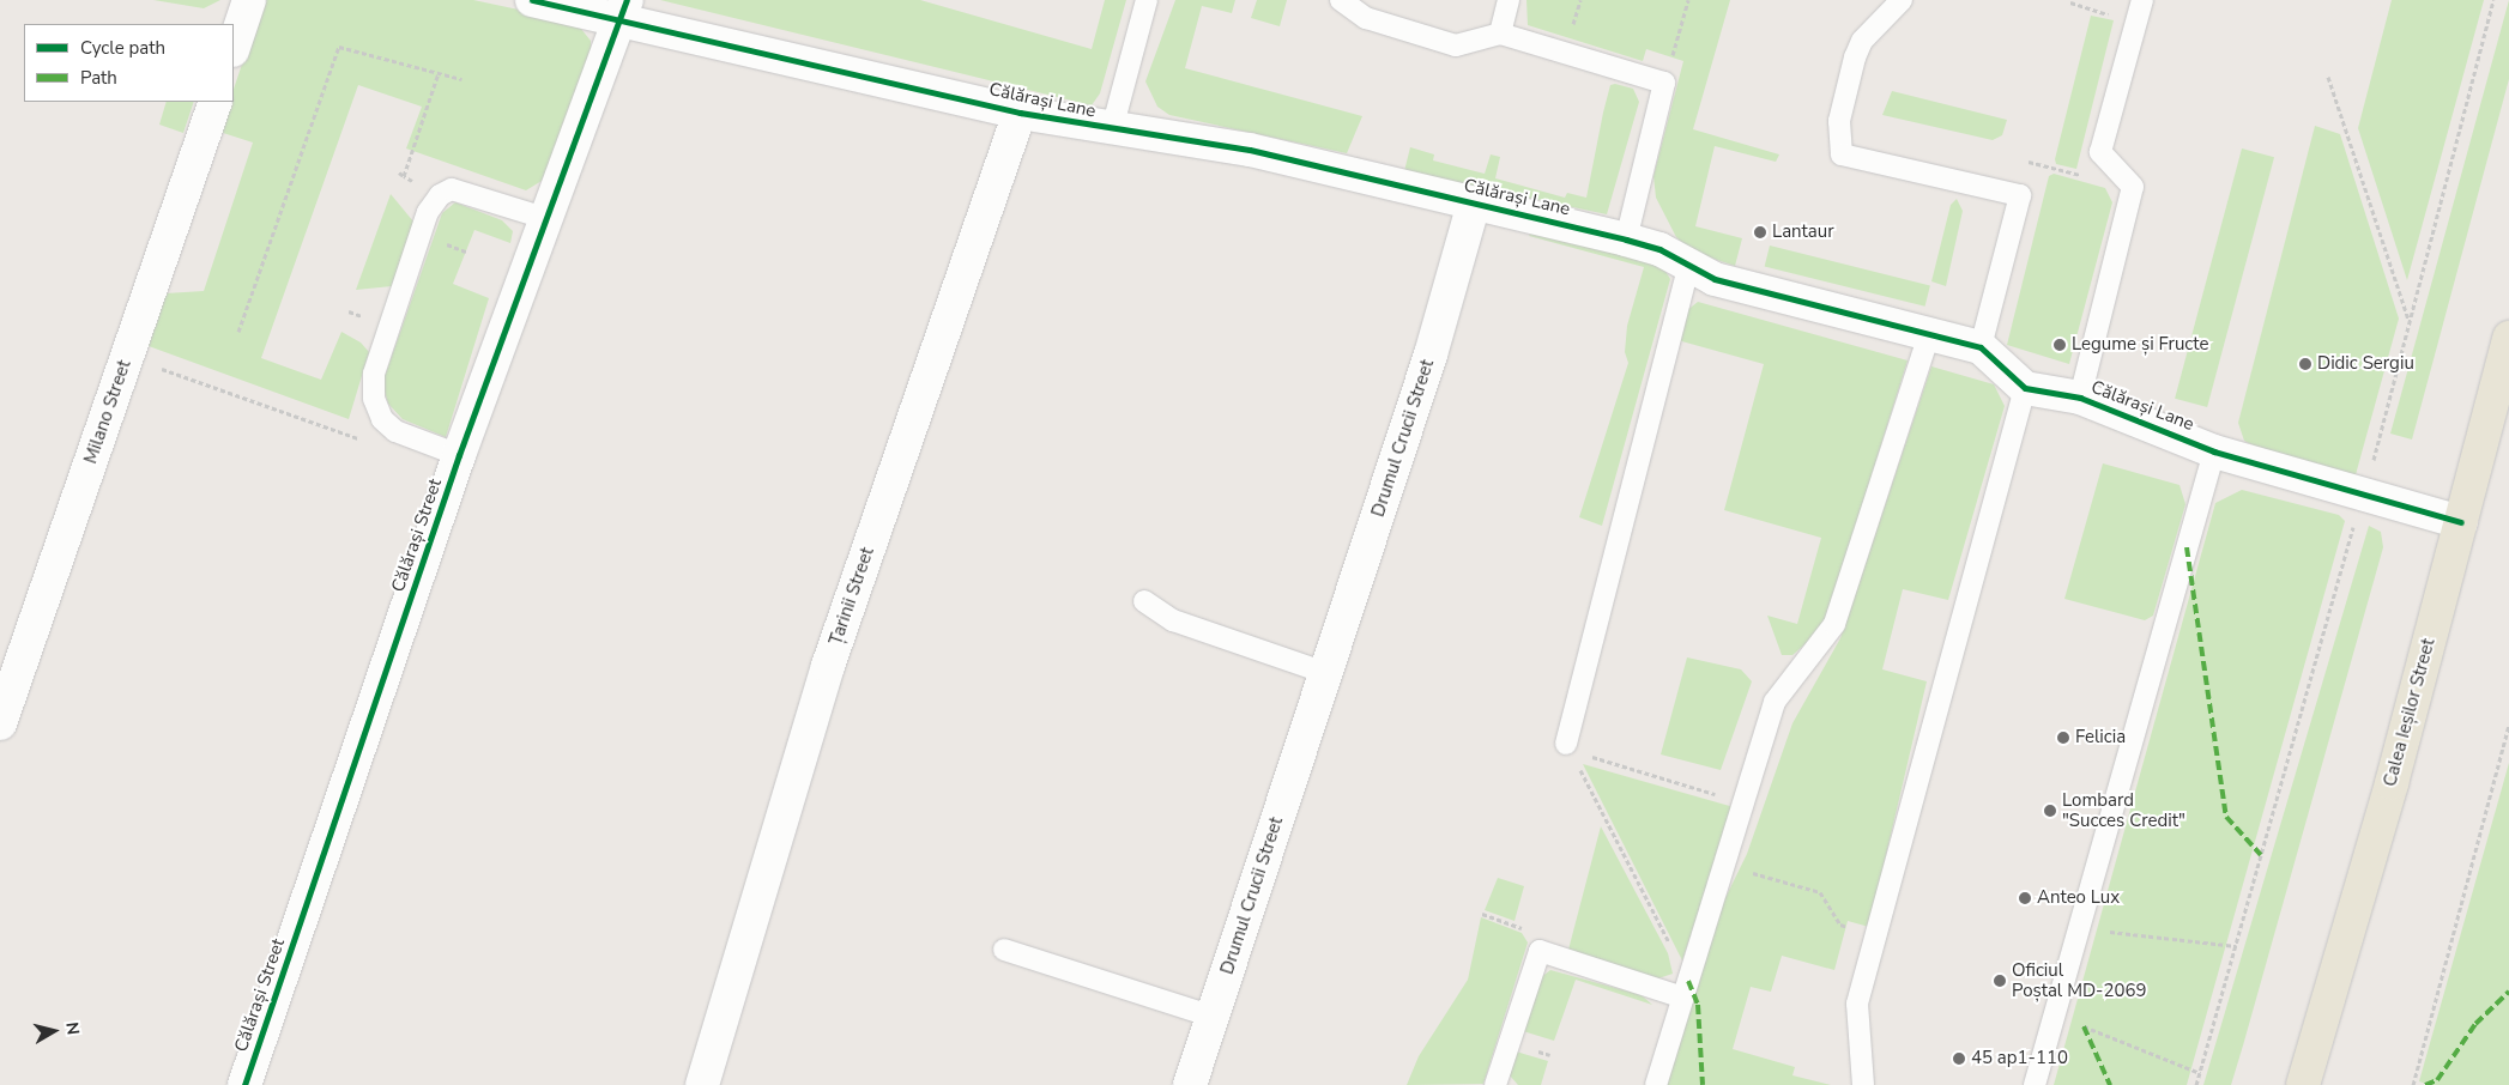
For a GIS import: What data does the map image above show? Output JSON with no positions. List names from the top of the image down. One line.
{"streets":{"main road":["Calea Ieșilor Street"],"street":["Călărași Lane","Milano Street","Drumul Crucii Street","Călărași Street","Țarinii Street"]},"crossings":[["Călărași Lane","Drumul Crucii Street"],["Călărași Lane","Călărași Street"],["Călărași Lane","Țarinii Street"],["Călărași Lane","Calea Ieșilor Street"]],"places":["Lantaur","Legume și Fructe","Didic Sergiu","Felicia","Lombard \"Succes Credit\"","Anteo Lux","Oficiul Poștal MD-2069","45 ap1-110"],"legend":["Cycle path","Path"],"north":"right"}
